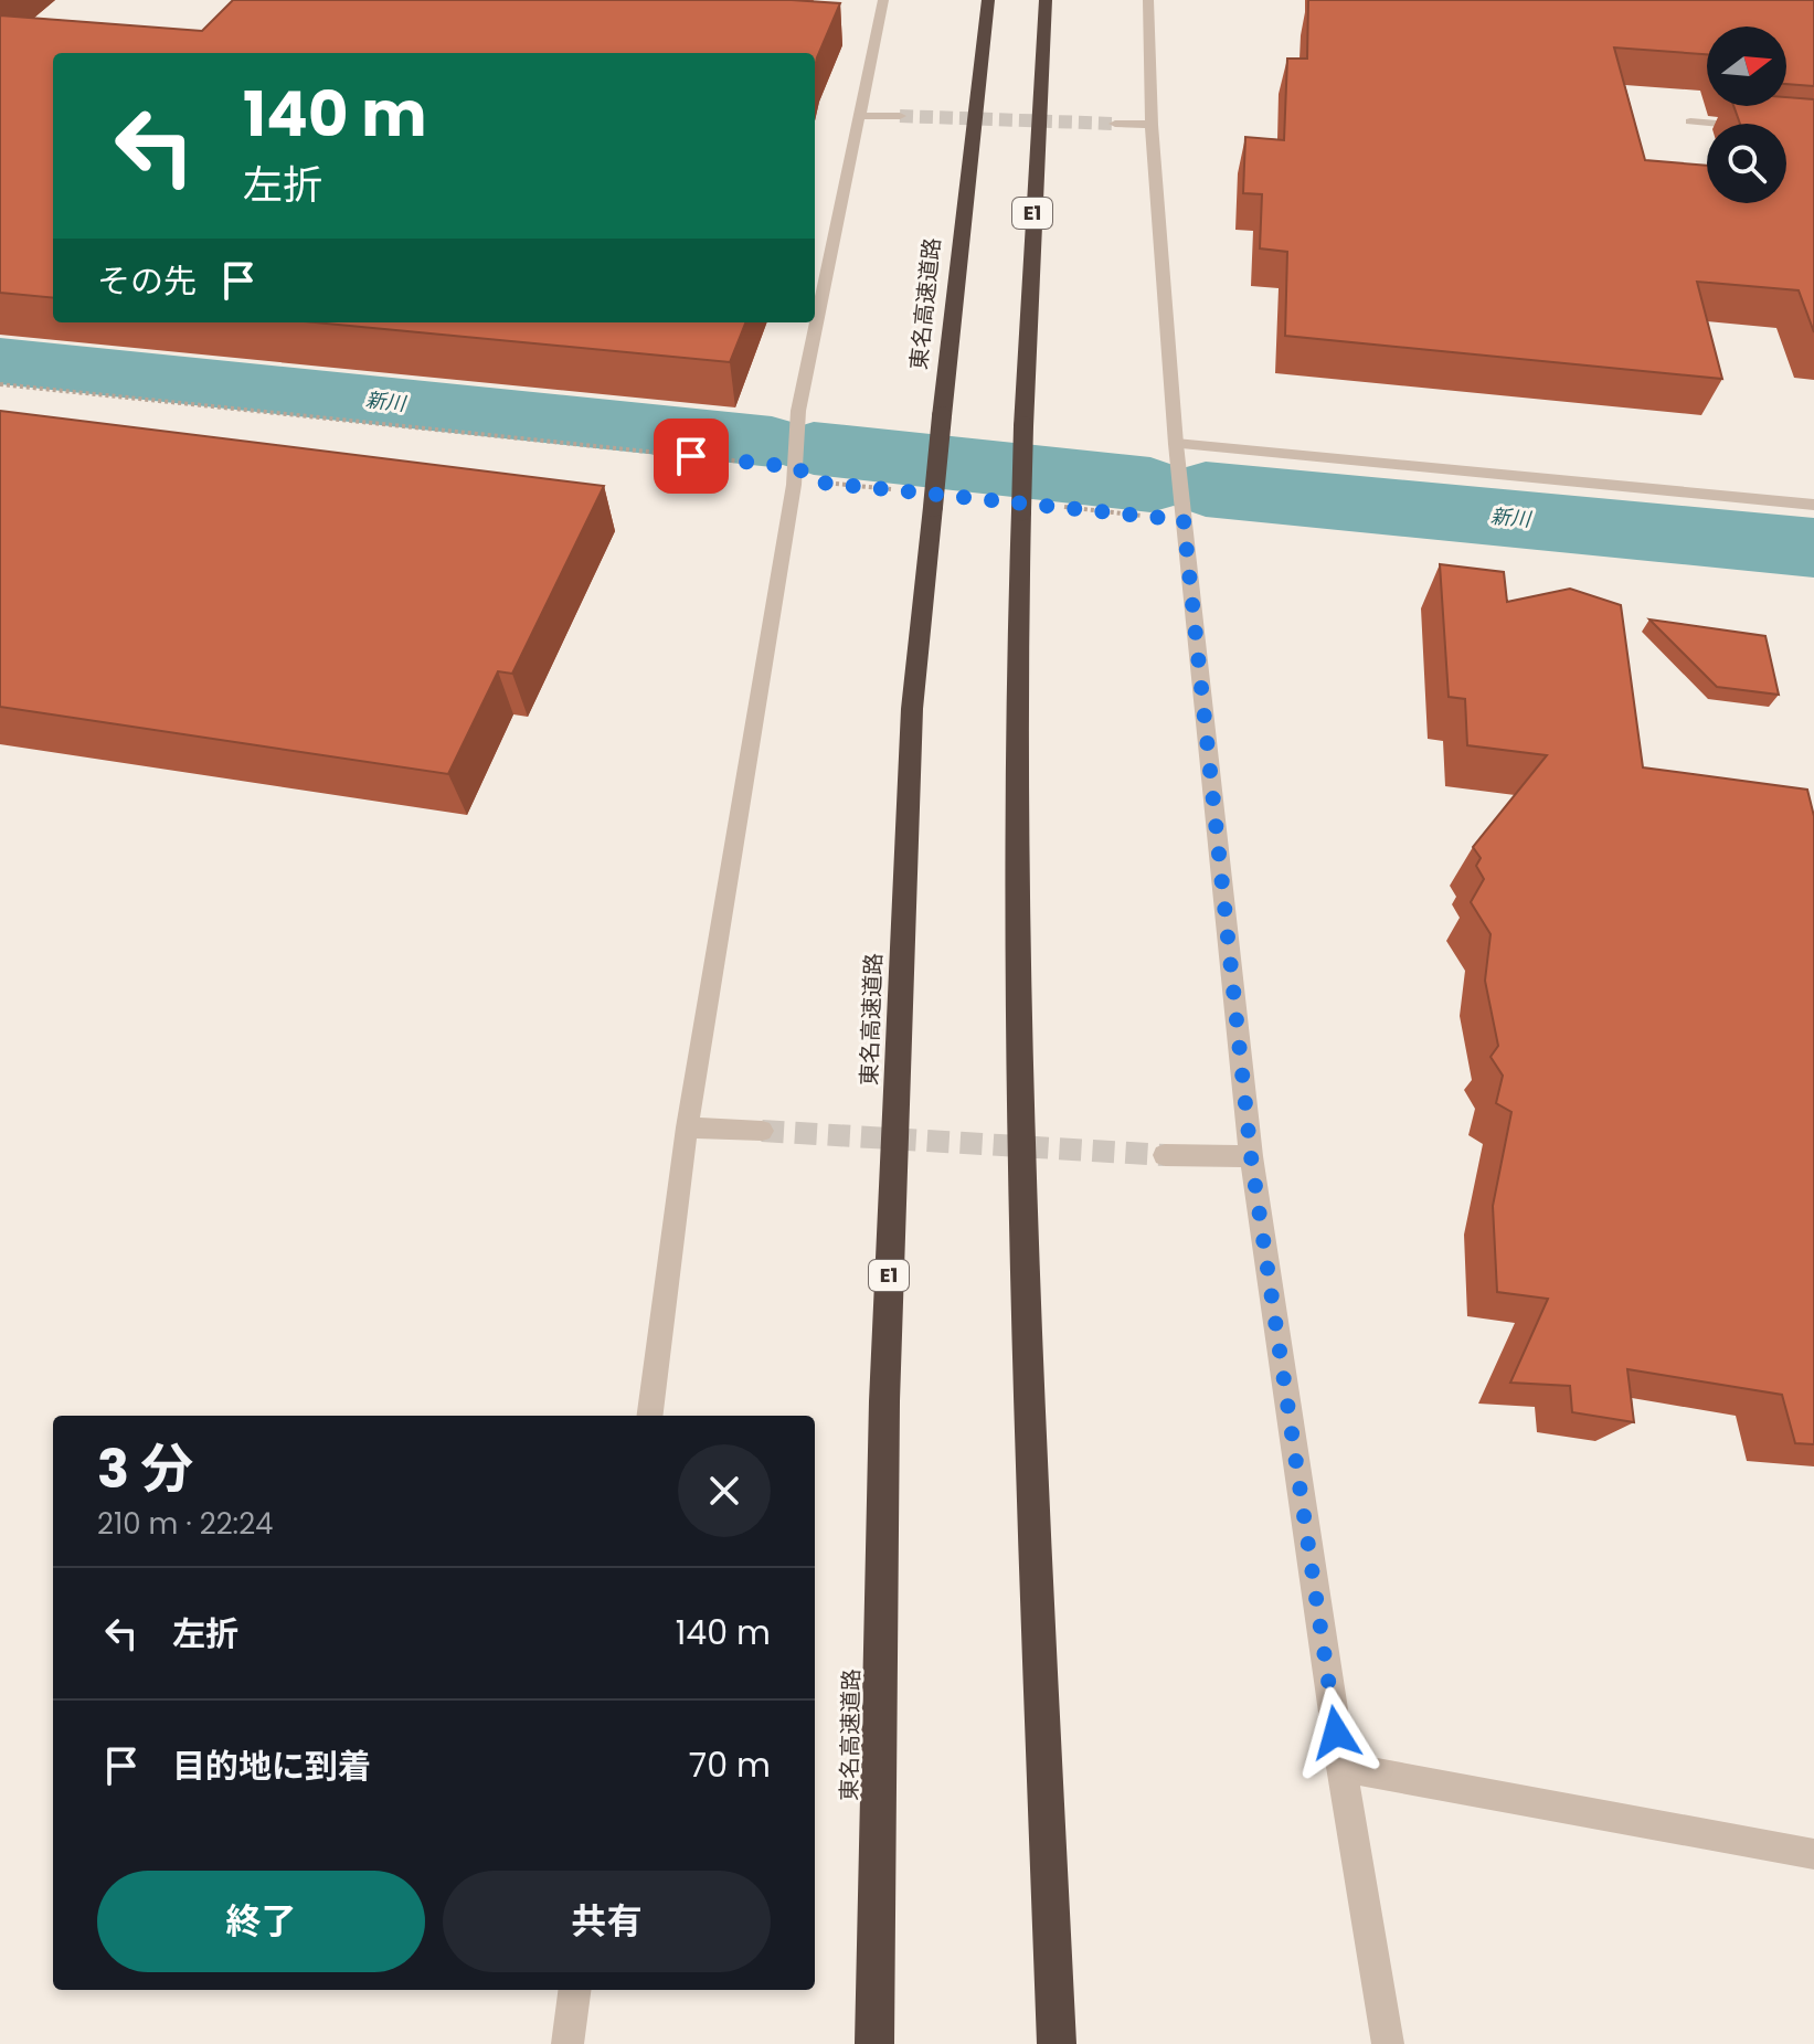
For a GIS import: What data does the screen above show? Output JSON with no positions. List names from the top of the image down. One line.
{"streets":{"highway":["E1","東名高速道路"]},"water":["新川"],"north":"right","page":{"turn":["140 m","左折"],"then":"その先","heading":["3 分","210 m · 22:24"],"list":[{"name":"左折","value":"140 m"},{"name":"目的地に到着","value":"70 m"}],"buttons":["終了","共有"]}}
